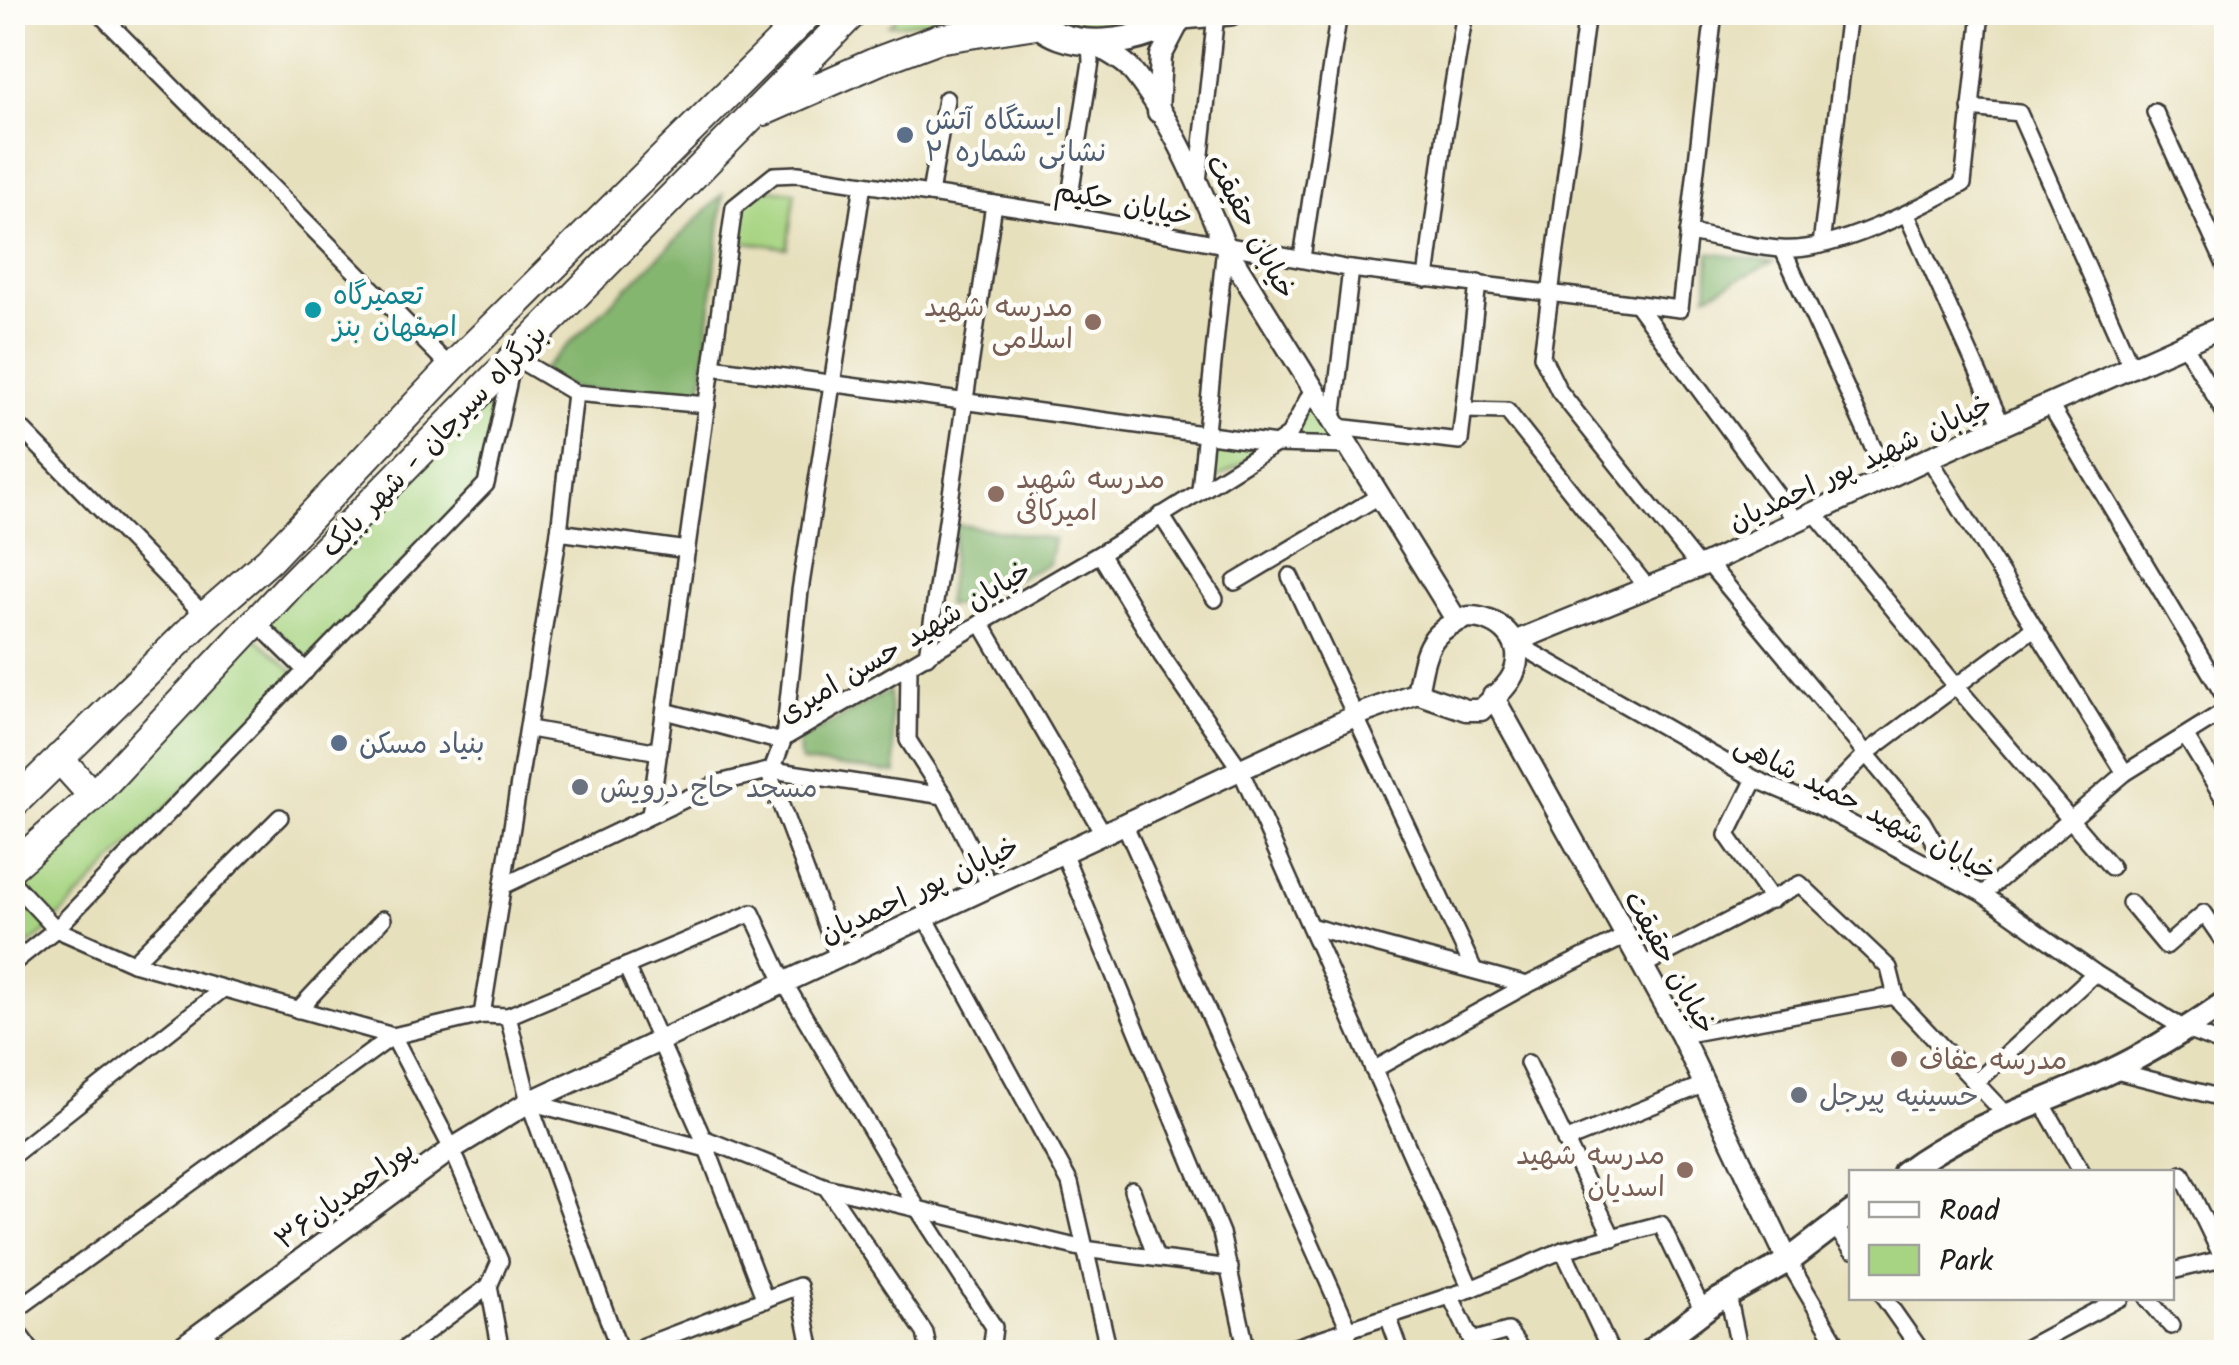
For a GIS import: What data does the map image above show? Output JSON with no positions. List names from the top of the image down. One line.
{"streets":{"highway":["بزرگراه سیرجان - شهر بابک"],"street":["خیابان حکیم","خیابان حقیقت","خیابان شهید پور احمدیان","خیابان شهید حسن امیری","خیابان شهید حمید شاهی","خیابان پور احمدیان","پوراحمدیان۳۶"]},"crossings":[["خیابان حکیم","خیابان حقیقت"],["خیابان حقیقت","خیابان شهید پور احمدیان"],["خیابان حقیقت","خیابان شهید حمید شاهی"],["خیابان حقیقت","خیابان پور احمدیان"],["خیابان شهید پور احمدیان","خیابان شهید حمید شاهی"],["خیابان شهید پور احمدیان","خیابان پور احمدیان"],["خیابان شهید حمید شاهی","خیابان پور احمدیان"],["خیابان پور احمدیان","پوراحمدیان۳۶"]],"places":["ایستگاه آتش نشانی شماره ۲","تعمیرگاه اصفهان بنز","مدرسه شهید اسلامی","مدرسه شهید امیرکافی","بنیاد مسکن","مسجد حاج درویش","مدرسه عفاف","حسینیه پیرجل","مدرسه شهید اسدیان"],"legend":["Road","Park"]}
